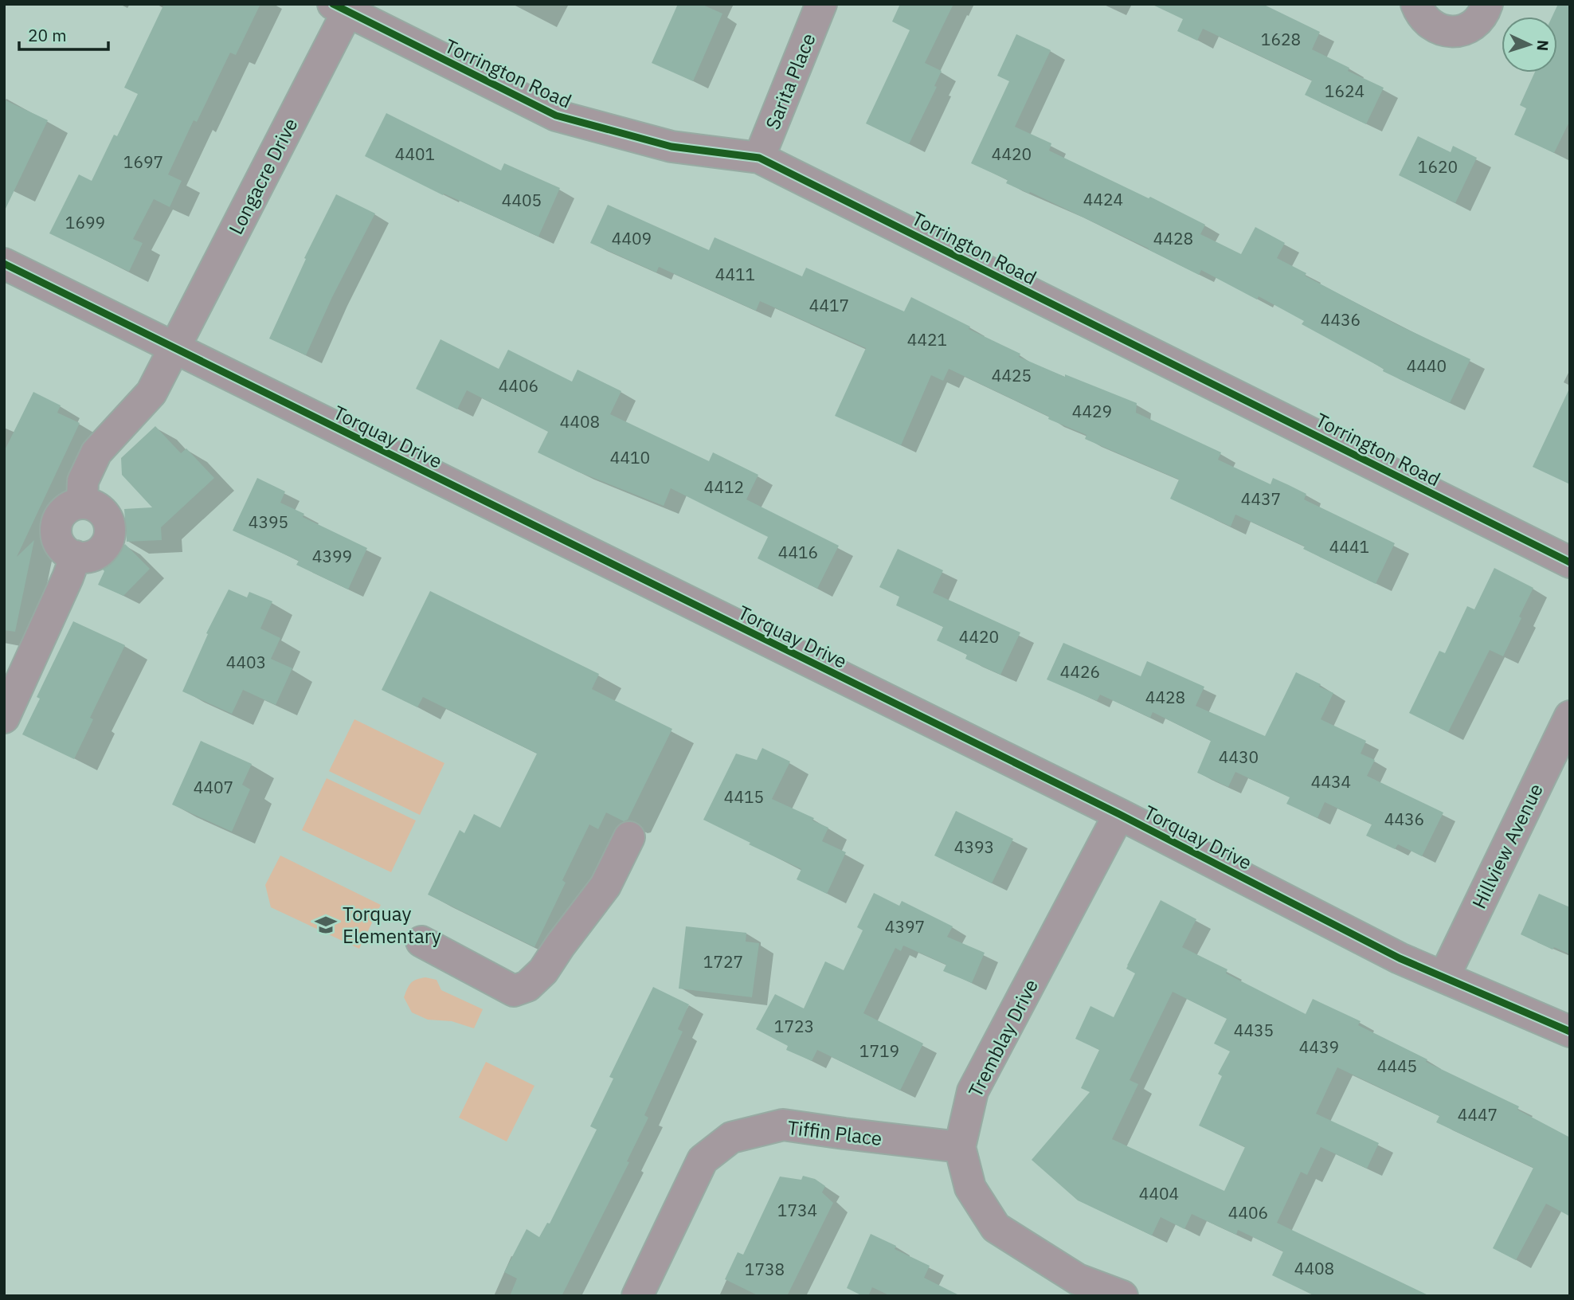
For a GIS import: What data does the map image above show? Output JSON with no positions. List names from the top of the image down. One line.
{"streets":{"street":["Torrington Road","Sarita Place","Longacre Drive","Torquay Drive","Hillview Avenue","Tremblay Drive","Tiffin Place"]},"crossings":[["Torrington Road","Sarita Place"],["Torrington Road","Longacre Drive"],["Longacre Drive","Torquay Drive"],["Torquay Drive","Hillview Avenue"],["Torquay Drive","Tremblay Drive"],["Tremblay Drive","Tiffin Place"]],"places":{"school or university":["Torquay Elementary"]},"house_numbers":["1628","1624","4401","4420","1697","1620","4424","4405","1699","4409","4428","4411","4417","4436","4421","4440","4425","4406","4429","4408","4410","4412","4437","4395","4441","4416","4399","4420","4403","4426","4428","4430","4434","4407","4415","4436","4393","4397","1727","1723","4435","4439","1719","4445","4447","4404","1734","4406","4408","1738"],"scale_bar":"20 m","north":"right"}
